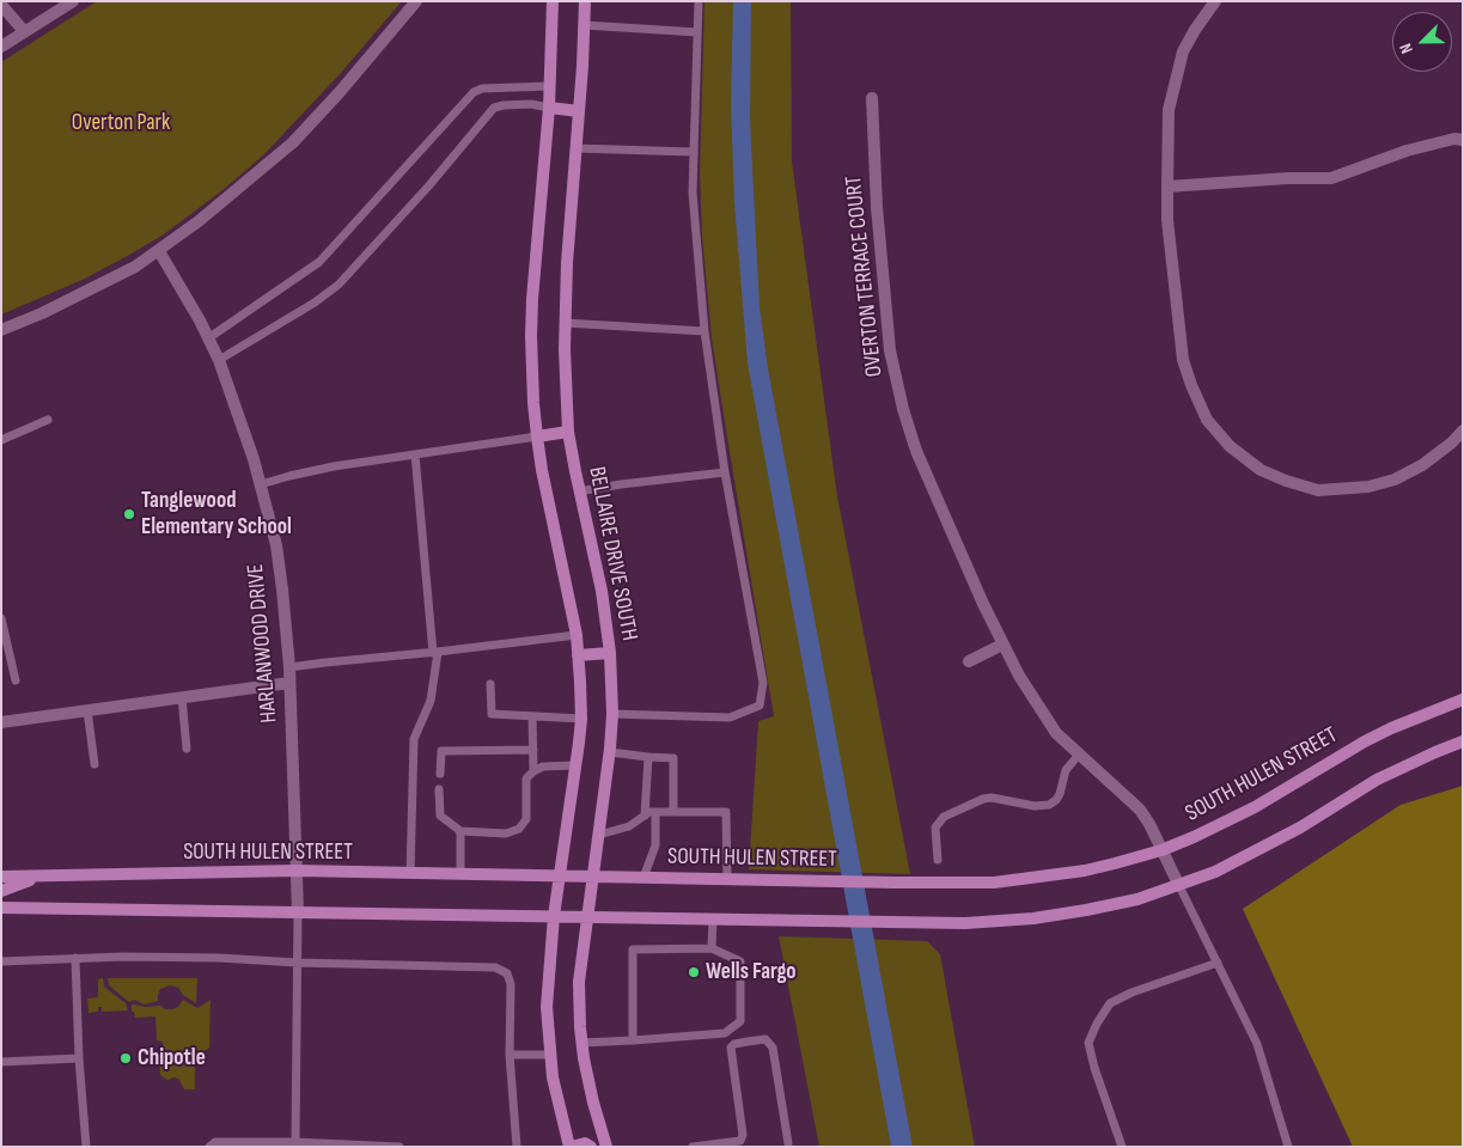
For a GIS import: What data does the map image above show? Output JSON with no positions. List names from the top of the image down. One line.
{"streets":{"main road":["BELLAIRE DRIVE SOUTH","SOUTH HULEN STREET"],"street":["OVERTON TERRACE COURT","HARLANWOOD DRIVE"]},"crossings":[["OVERTON TERRACE COURT","SOUTH HULEN STREET"],["BELLAIRE DRIVE SOUTH","SOUTH HULEN STREET"],["HARLANWOOD DRIVE","SOUTH HULEN STREET"]],"parks":["Overton Park"],"places":["Tanglewood Elementary School","Wells Fargo","Chipotle"],"north":"bottom left"}
